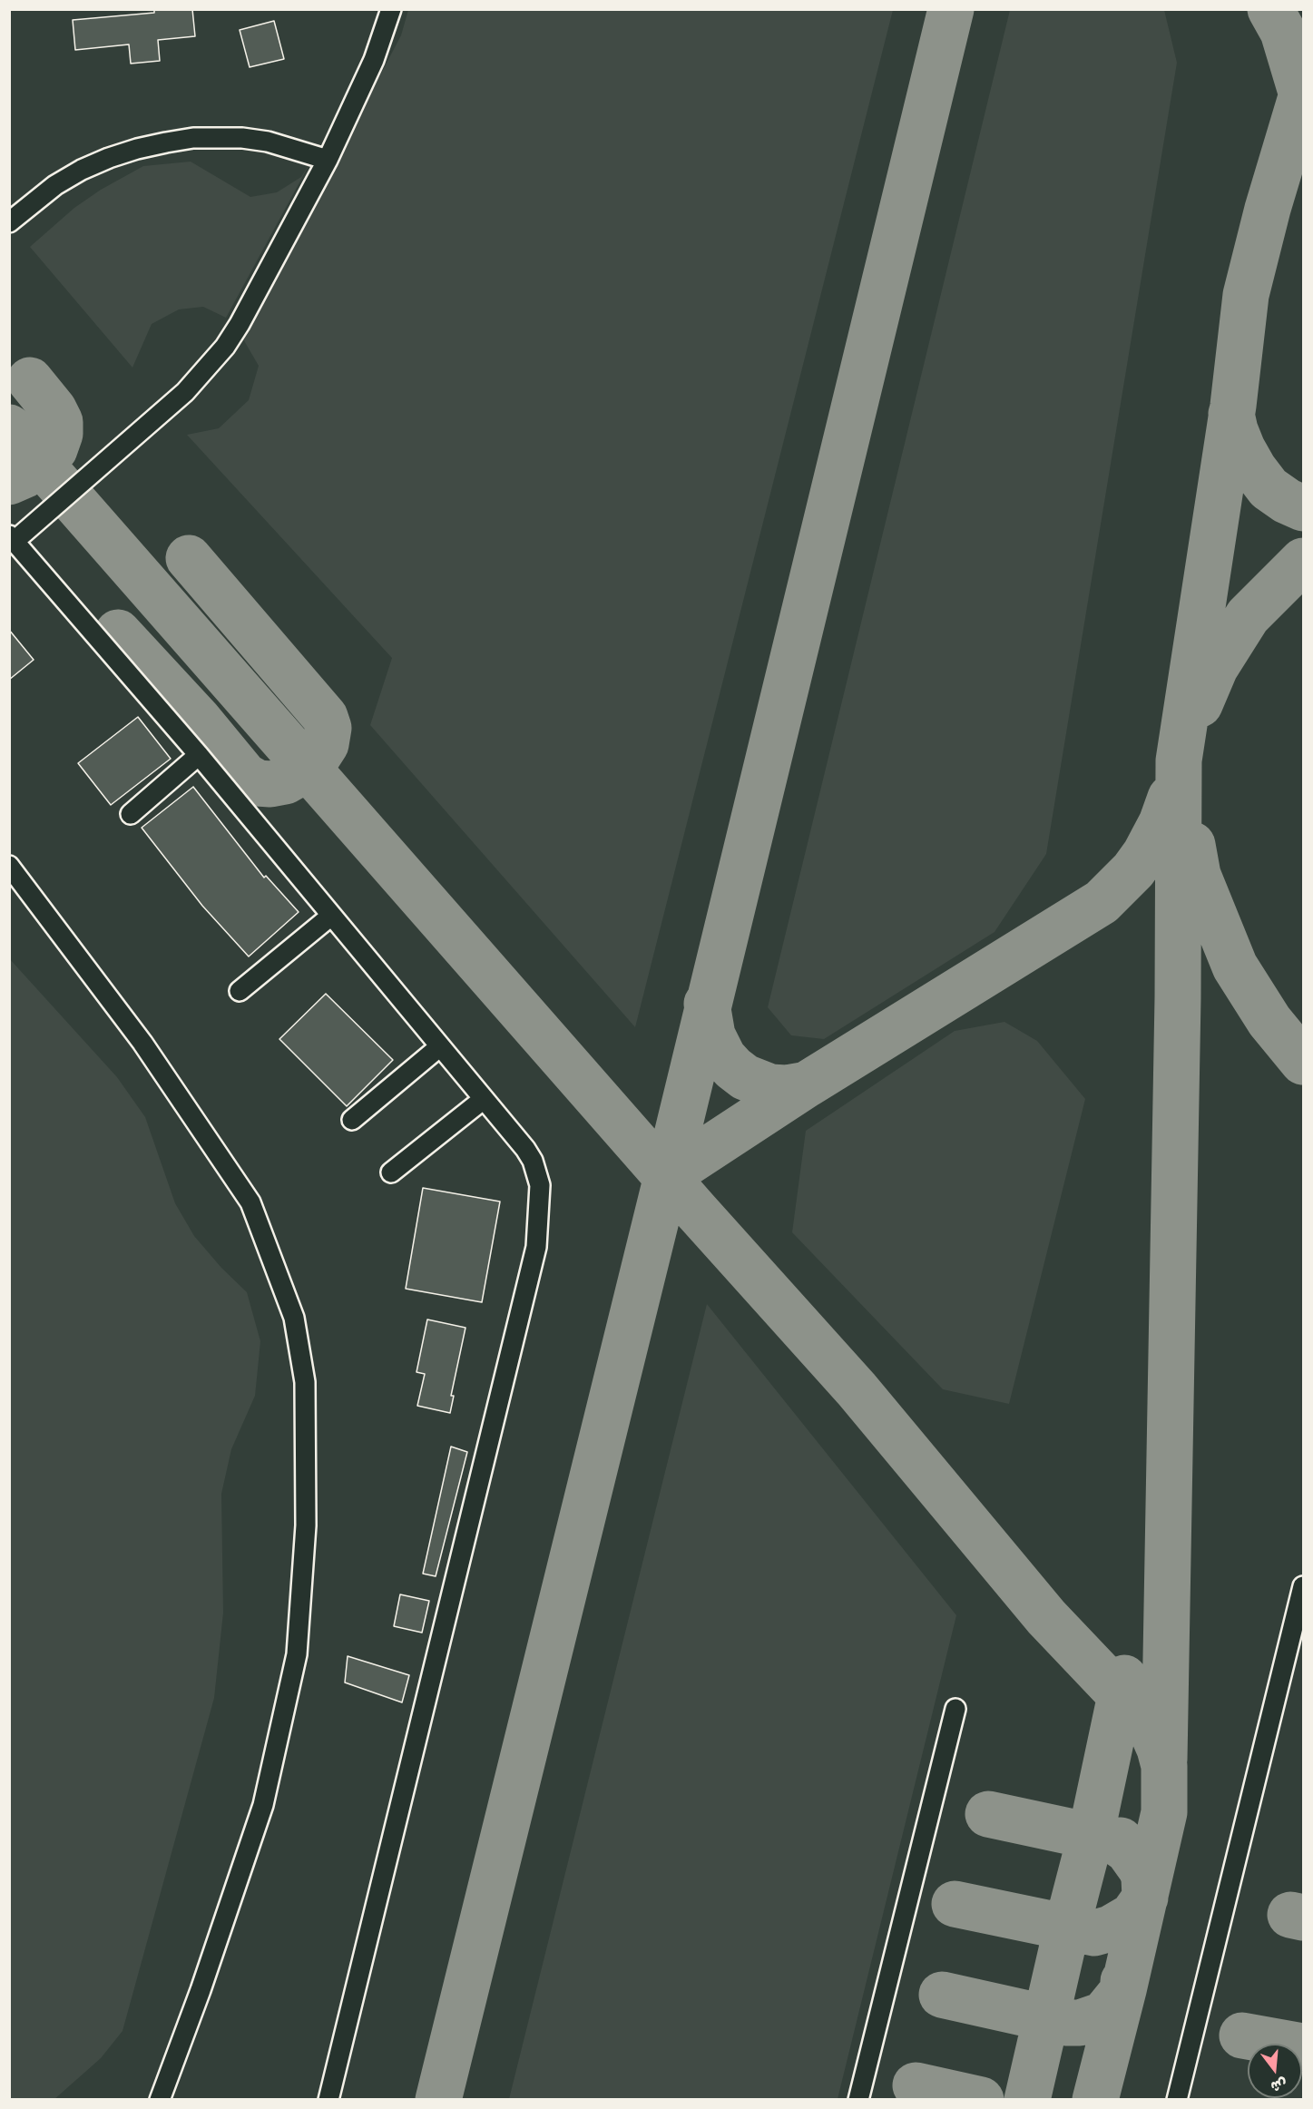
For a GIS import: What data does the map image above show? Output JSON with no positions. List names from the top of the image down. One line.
{"north":"bottom"}
